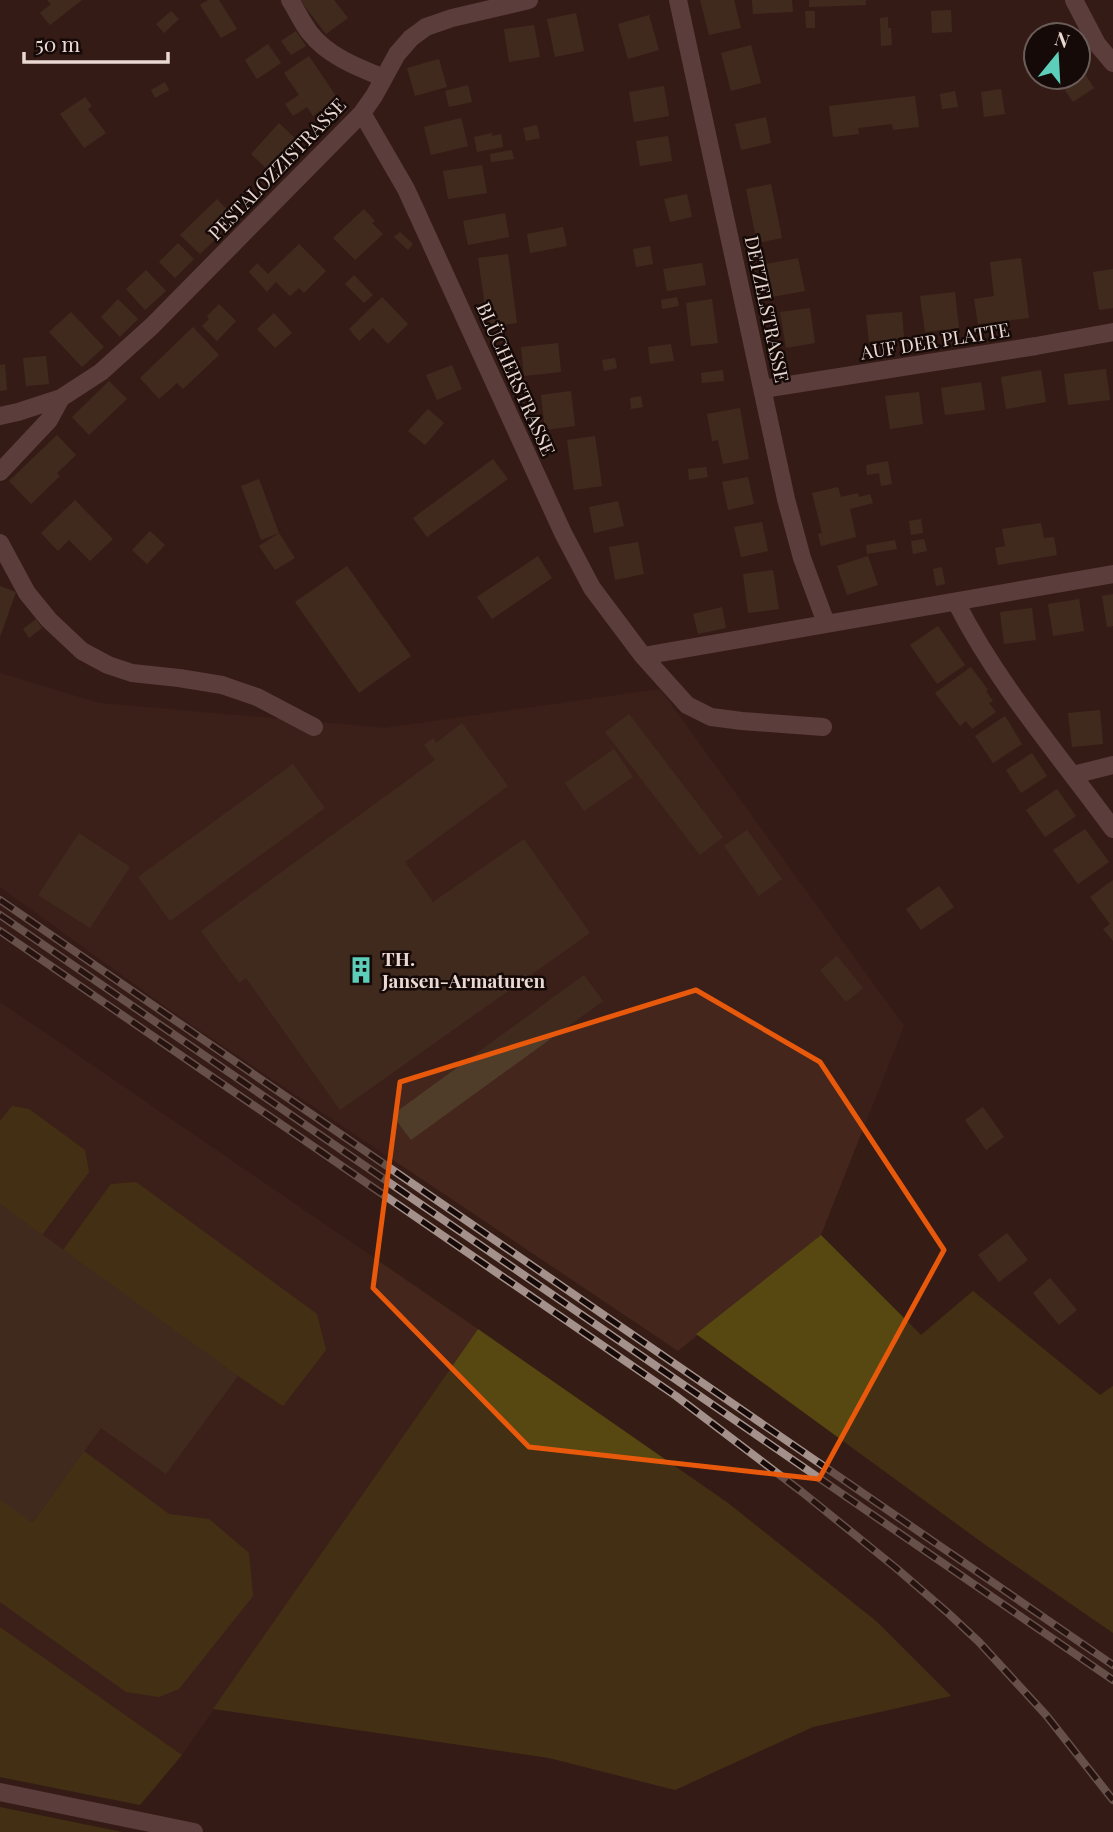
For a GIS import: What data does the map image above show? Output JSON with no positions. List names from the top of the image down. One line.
{"streets":{"street":["PESTALOZZISTRASSE","DETZELSTRASSE","AUF DER PLATTE","BLÜCHERSTRASSE"]},"crossings":[["PESTALOZZISTRASSE","BLÜCHERSTRASSE"],["DETZELSTRASSE","AUF DER PLATTE"]],"places":{"building":["TH. Jansen-Armaturen"]},"scale_bar":"50 m","north":"top"}
